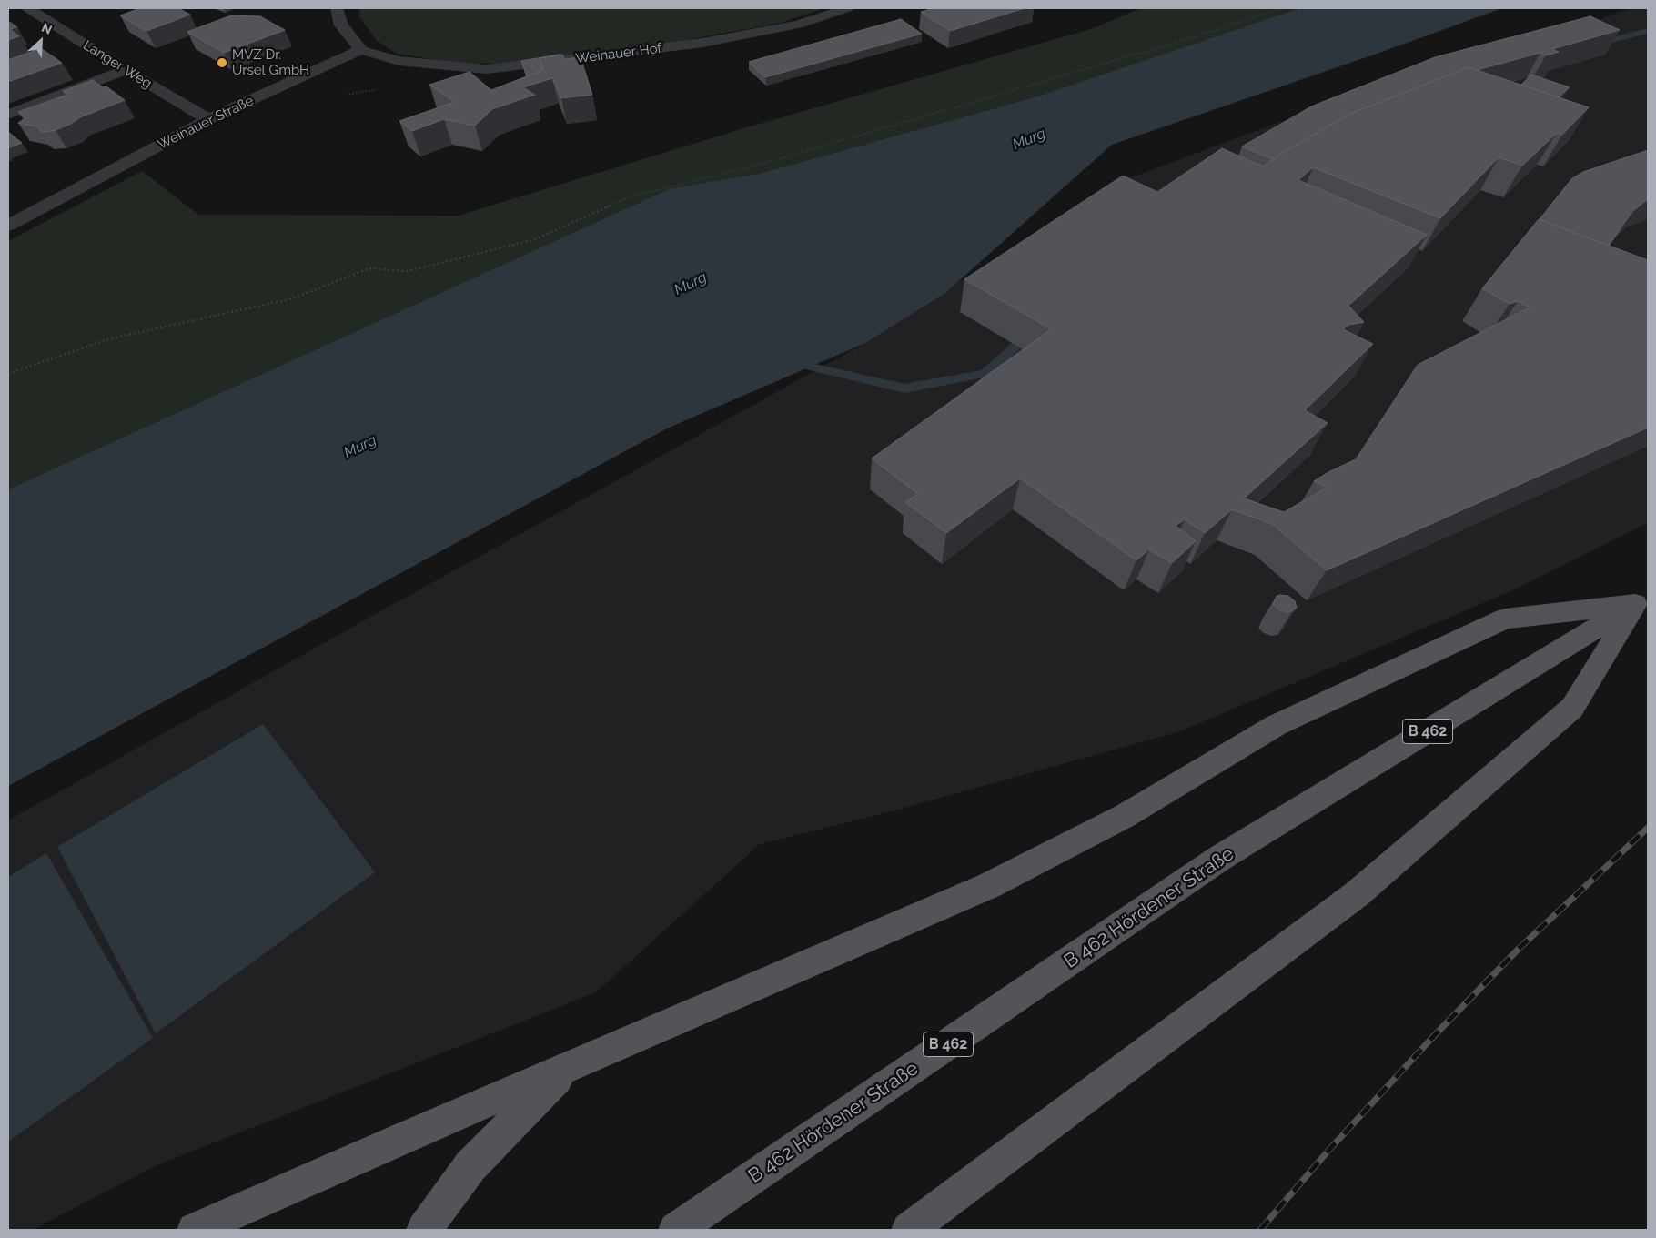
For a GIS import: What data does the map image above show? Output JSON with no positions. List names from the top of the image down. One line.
{"streets":{"main road":["B 462","B 462 Hördener Straße"],"street":["Weinauer Hof","Langer Weg","Weinauer Straße"]},"crossings":[["Weinauer Hof","Weinauer Straße"],["Langer Weg","Weinauer Straße"]],"water":["Murg"],"places":["MVZ Dr. Ursel GmbH"],"north":"top right"}
